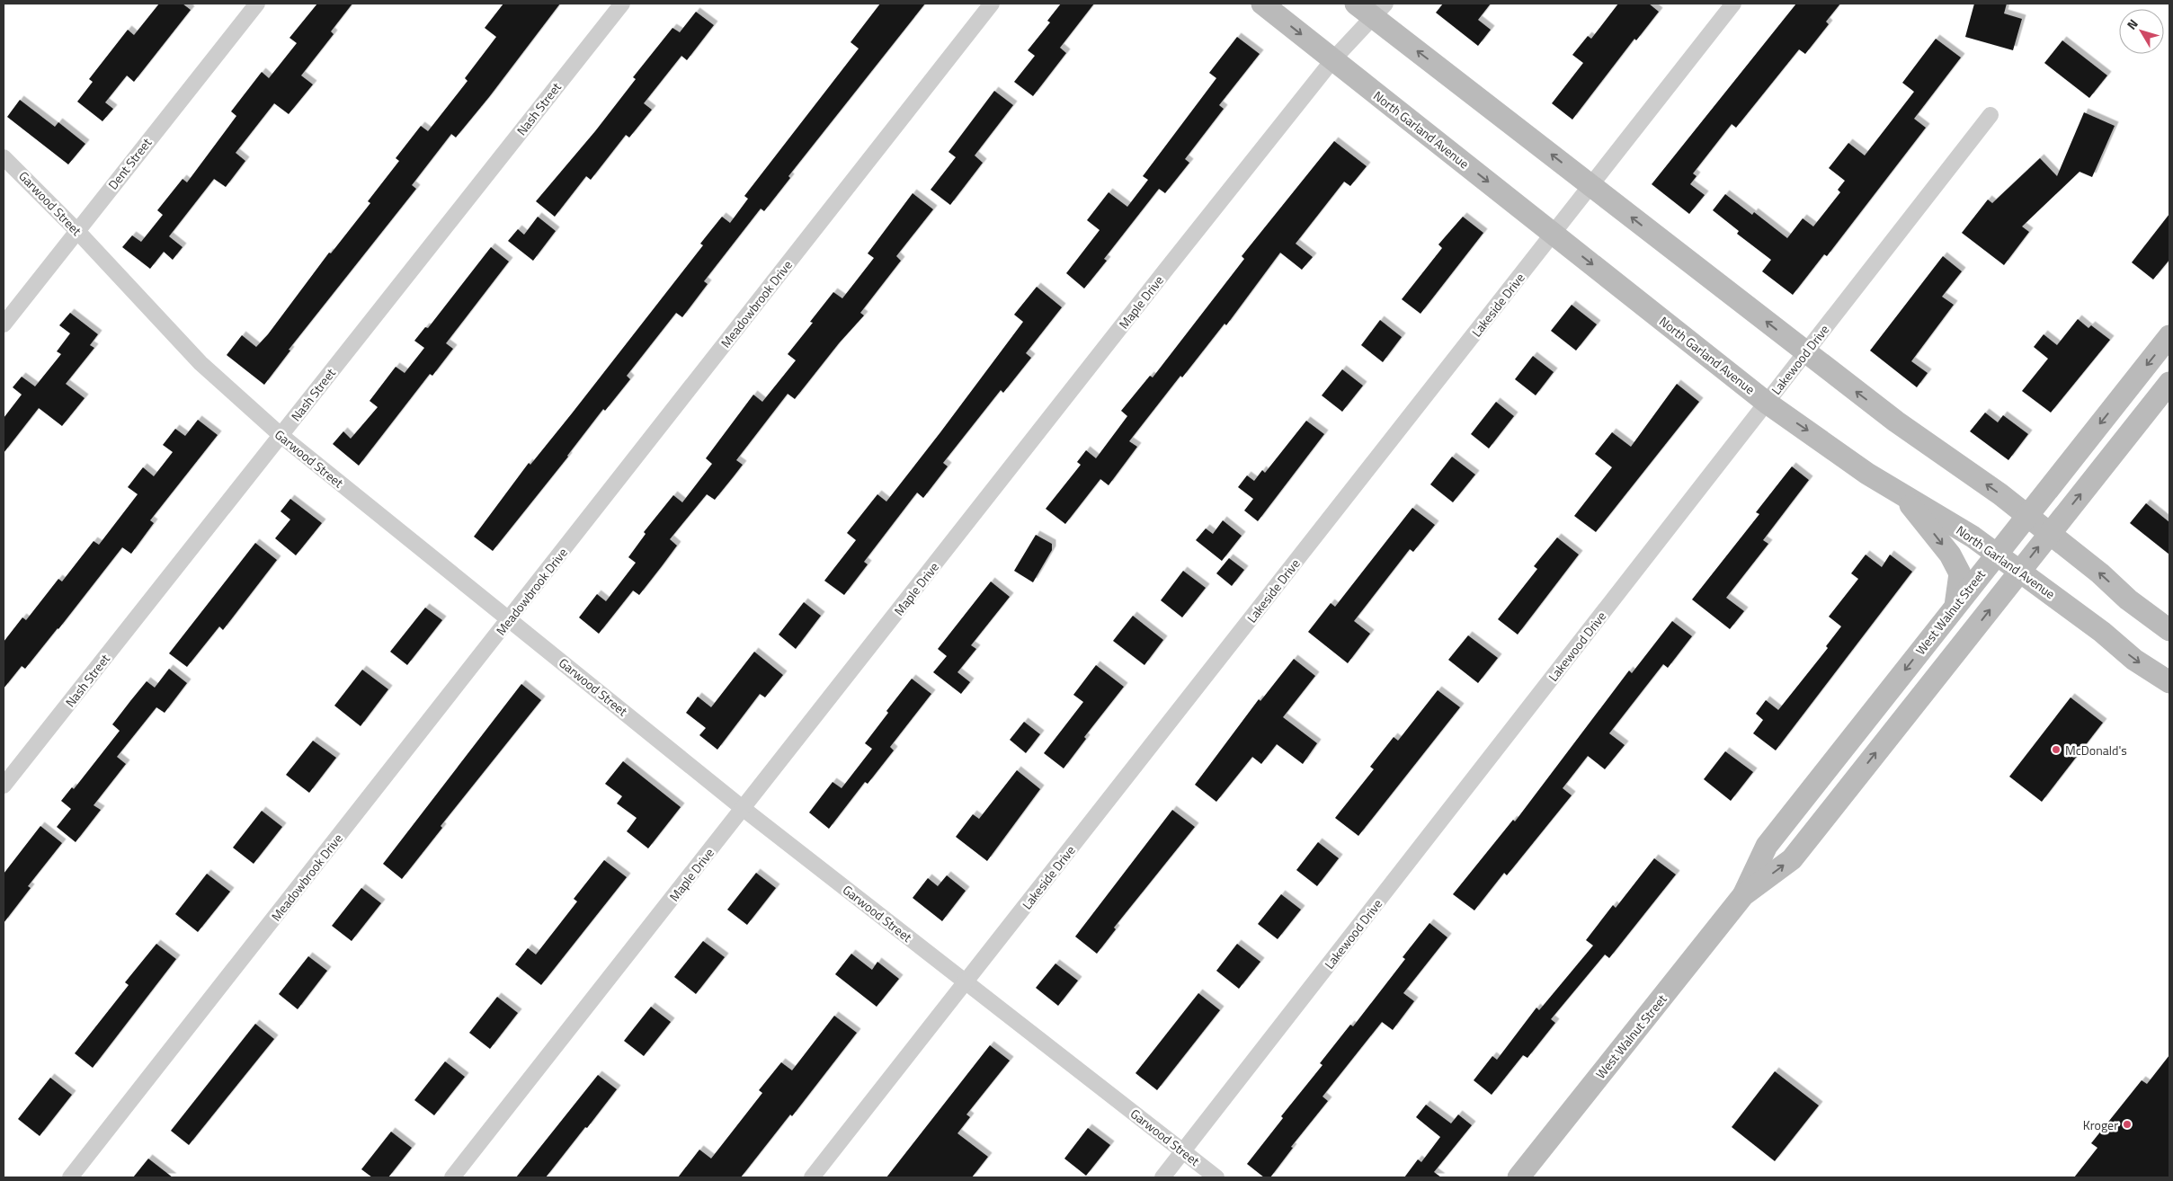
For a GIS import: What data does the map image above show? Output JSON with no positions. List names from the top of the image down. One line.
{"streets":{"main road":["North Garland Avenue","West Walnut Street"],"street":["Nash Street","Dent Street","Garwood Street","Maple Drive","Meadowbrook Drive","Lakeside Drive","Lakewood Drive"]},"crossings":[["Nash Street","Garwood Street"],["North Garland Avenue","Maple Drive"],["North Garland Avenue","Lakeside Drive"],["North Garland Avenue","Lakewood Drive"],["North Garland Avenue","West Walnut Street"],["Dent Street","Garwood Street"],["Garwood Street","Maple Drive"],["Garwood Street","Meadowbrook Drive"],["Garwood Street","Lakeside Drive"],["Garwood Street","Lakewood Drive"]],"places":["McDonald's","Kroger"],"north":"top left"}
